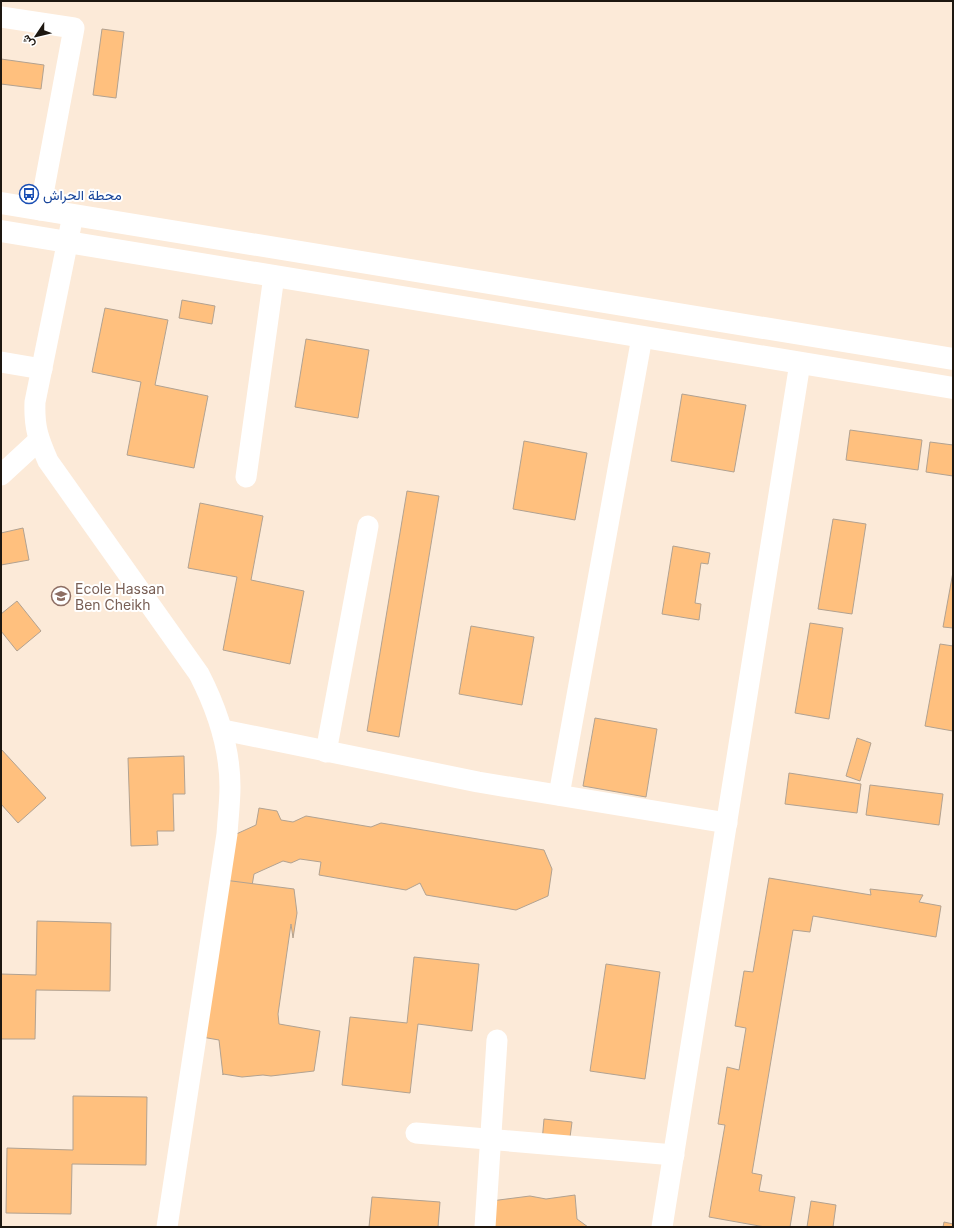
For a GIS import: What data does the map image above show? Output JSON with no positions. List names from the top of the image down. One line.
{"places":{"bus stop":["محطة الحراش"],"school or university":["Ecole Hassan Ben Cheikh"]},"north":"bottom left"}
